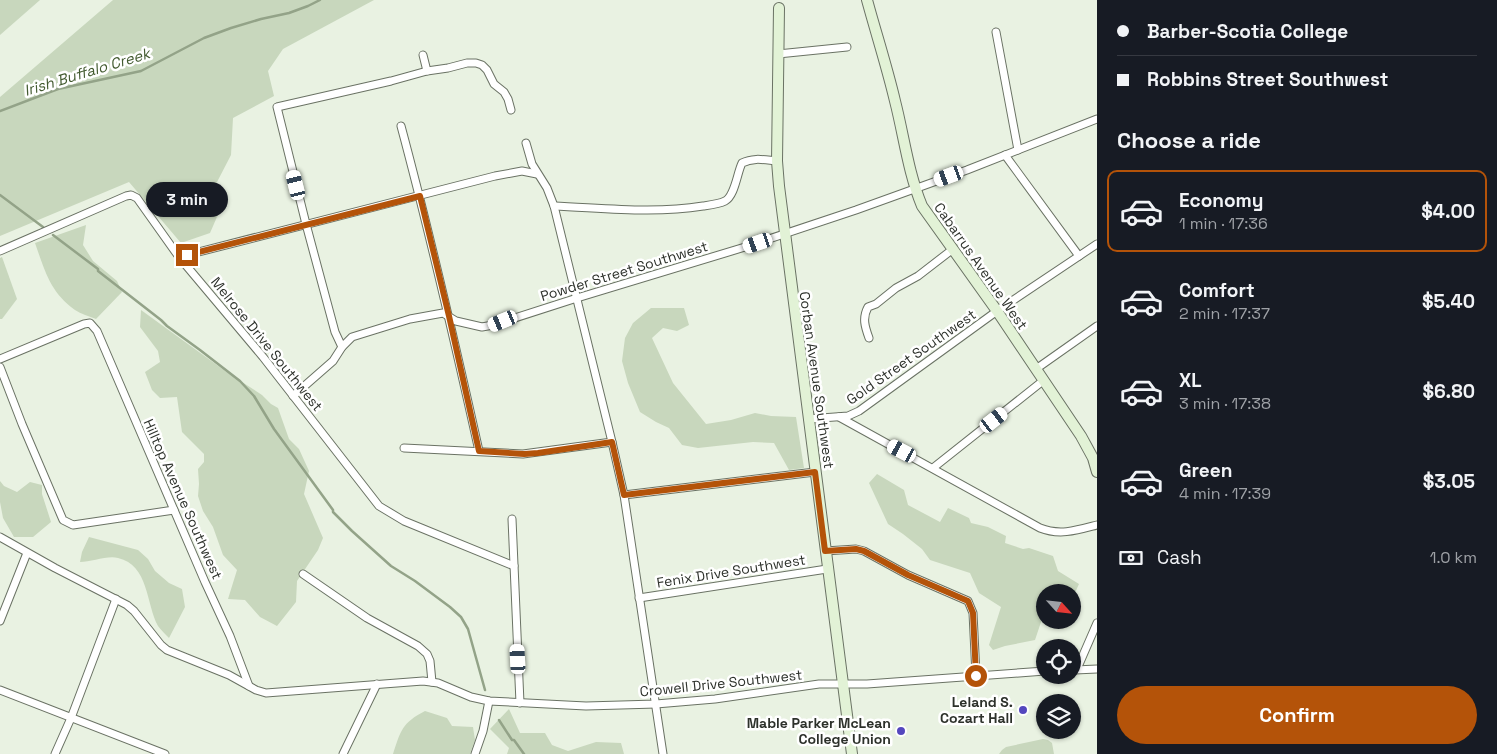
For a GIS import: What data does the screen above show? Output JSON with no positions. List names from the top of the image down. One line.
{"streets":{"street":["Cabarrus Avenue West","Powder Street Southwest","Melrose Drive Southwest","Gold Street Southwest","Corban Avenue Southwest","Hilltop Avenue Southwest","Fenix Drive Southwest","Crowell Drive Southwest"]},"crossings":[["Cabarrus Avenue West","Powder Street Southwest"],["Cabarrus Avenue West","Gold Street Southwest"],["Powder Street Southwest","Melrose Drive Southwest"],["Powder Street Southwest","Corban Avenue Southwest"],["Gold Street Southwest","Corban Avenue Southwest"],["Corban Avenue Southwest","Fenix Drive Southwest"],["Corban Avenue Southwest","Crowell Drive Southwest"],["Hilltop Avenue Southwest","Crowell Drive Southwest"]],"water":["Irish Buffalo Creek"],"places":["Leland S. Cozart Hall","Mable Parker McLean College Union"],"north":"bottom right","page":{"banner":["Barber-Scotia College","Robbins Street Southwest"],"heading":"Choose a ride","list":[{"name":"Economy","note":"1 min · 17:36","value":"$4.00"},{"name":"Comfort","note":"2 min · 17:37","value":"$5.40"},{"name":"XL","note":"3 min · 17:38","value":"$6.80"},{"name":"Green","note":"4 min · 17:39","value":"$3.05"}],"bubble":"3 min","pay":["Cash","1.0 km"],"buttons":"Confirm"}}
